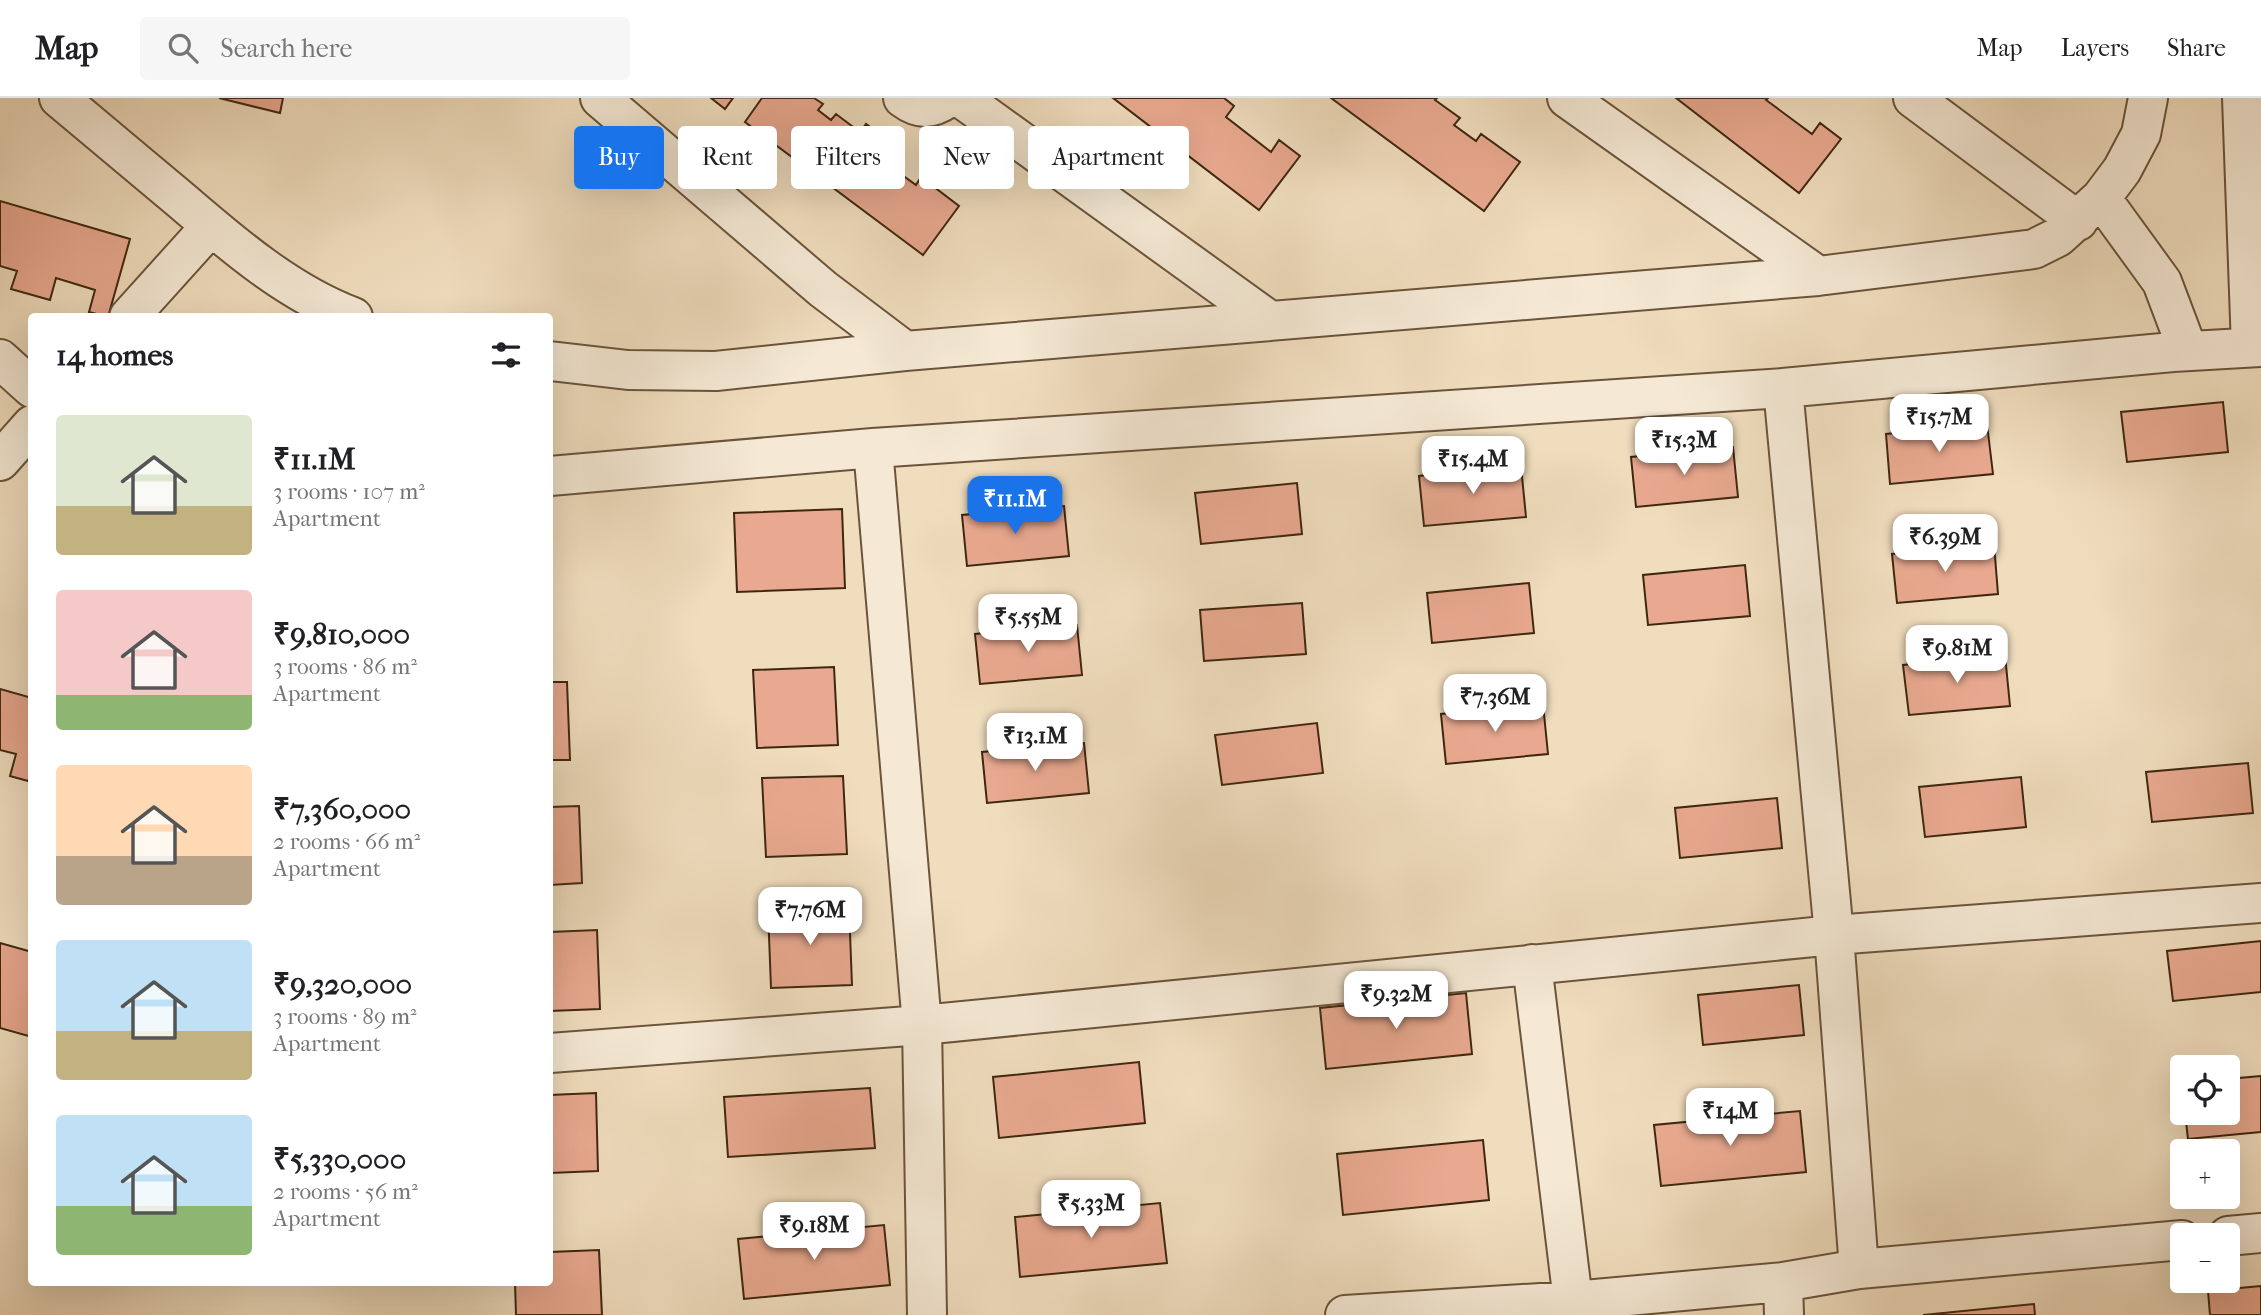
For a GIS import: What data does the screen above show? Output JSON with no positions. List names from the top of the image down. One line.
{"page":{"header":"Map","search":"Search here","nav":["Map","Layers","Share"],"chip":["Buy","Rent","Filters","New","Apartment"],"heading":"14 homes","price":["₹15.7M","₹15.3M","₹15.4M","₹11.1M","₹6.39M","₹5.55M","₹9.81M","₹7.36M","₹13.1M","₹7.76M","₹9.32M","₹14M","₹5.33M","₹9.18M"],"list":[{"name":"₹11.1M","note":"3 rooms · 107 m² · Apartment"},{"name":"₹9,810,000","note":"3 rooms · 86 m² · Apartment"},{"name":"₹7,360,000","note":"2 rooms · 66 m² · Apartment"},{"name":"₹9,320,000","note":"3 rooms · 89 m² · Apartment"},{"name":"₹5,330,000","note":"2 rooms · 56 m² · Apartment"}],"map_buttons":["+","−"]}}
